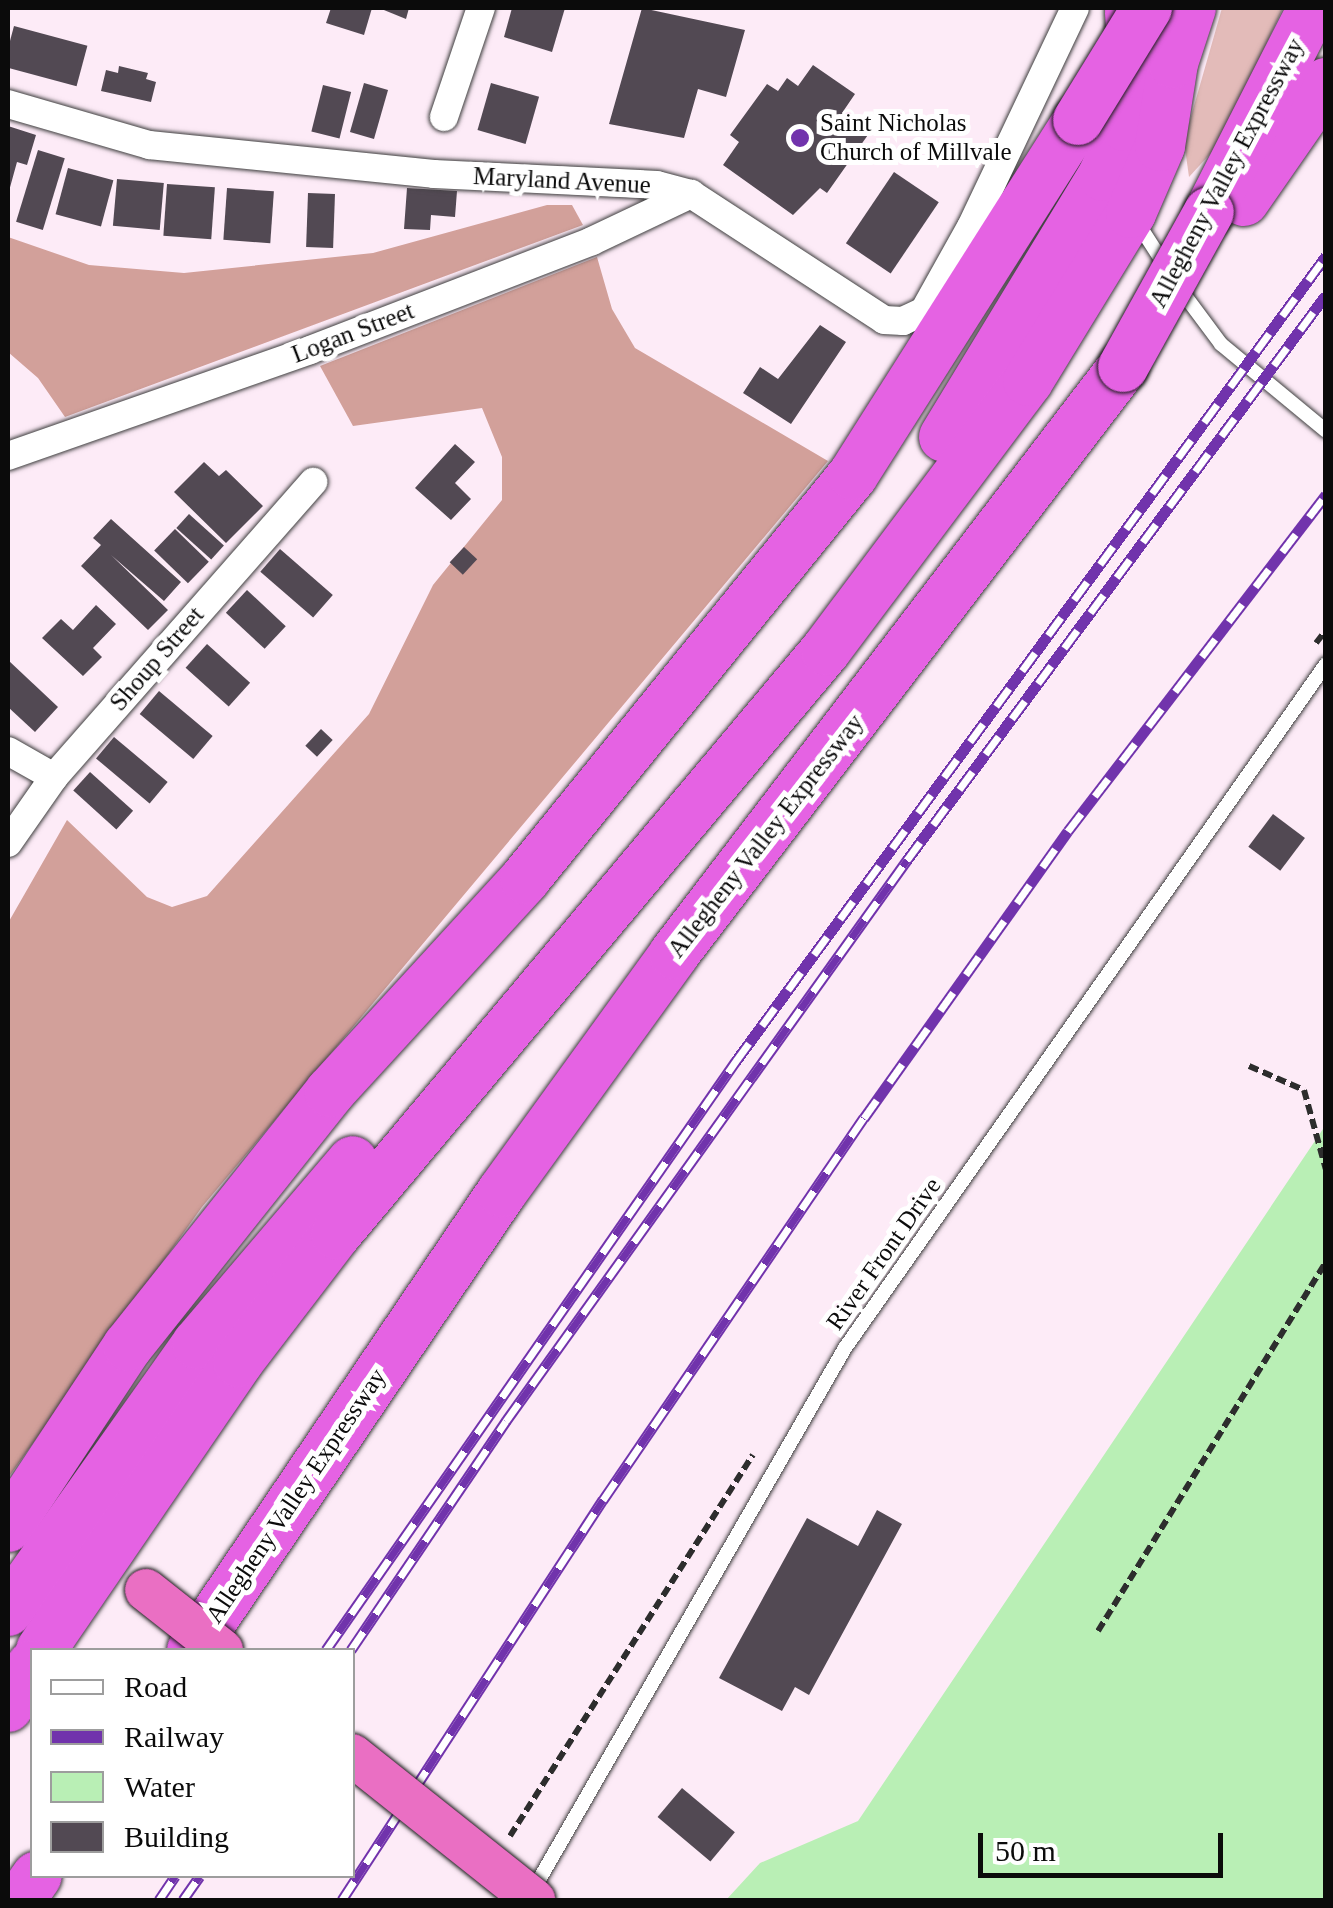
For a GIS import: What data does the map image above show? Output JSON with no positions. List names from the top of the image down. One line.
{"streets":{"highway":["Allegheny Valley Expressway"],"street":["Maryland Avenue","Logan Street","Shoup Street"],"lane":["River Front Drive"]},"crossings":[["Maryland Avenue","Logan Street"]],"places":["Saint Nicholas Church of Millvale"],"legend":["Road","Railway","Water","Building"],"scale_bar":"50 m"}
